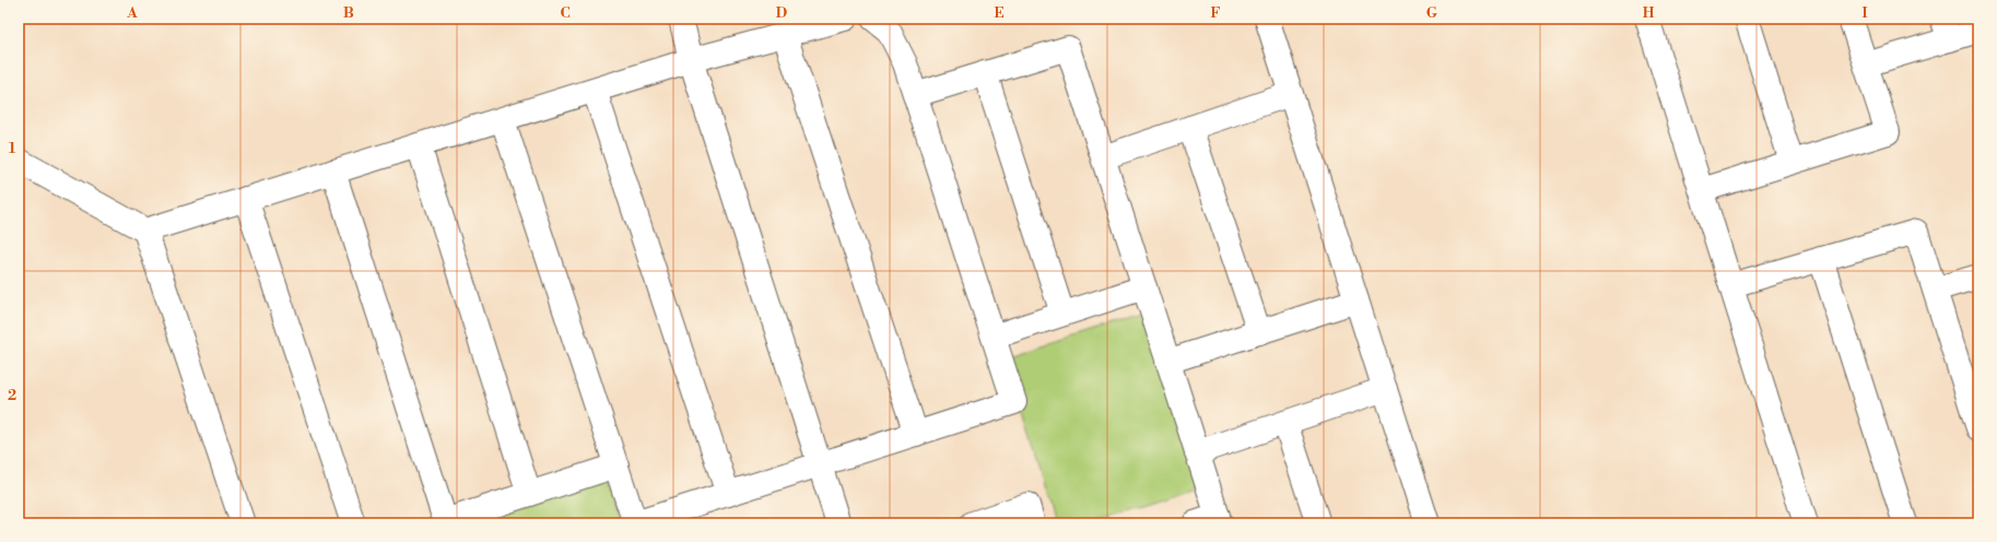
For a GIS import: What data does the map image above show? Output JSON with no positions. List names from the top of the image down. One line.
{"grid":{"columns":["A","B","C","D","E","F","G","H","I"],"rows":["1","2"]}}
